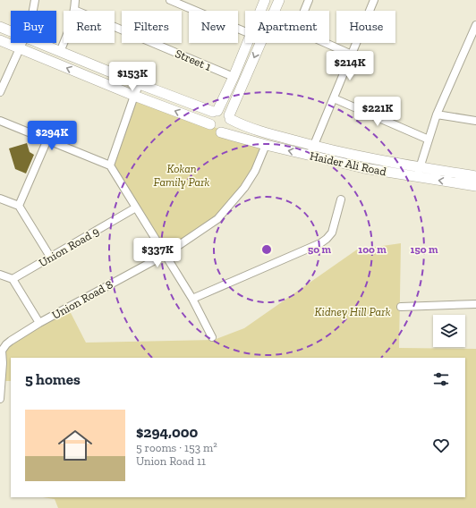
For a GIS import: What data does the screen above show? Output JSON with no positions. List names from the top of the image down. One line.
{"streets":{"main road":["Haider Ali Road"],"street":["Street 1","Union Road 9","Union Road 8"]},"crossings":[["Haider Ali Road","Union Road 8"]],"parks":["Kokan Family Park","Kidney Hill Park"],"page":{"chip":["Buy","Rent","Filters","New","Apartment","House"],"price":["$214K","$153K","$221K","$294K","$337K"],"heading":"5 homes","list":[{"name":"$294,000","note":"5 rooms · 153 m² · Union Road 11"}]},"rings":["50 m","100 m","150 m"]}
